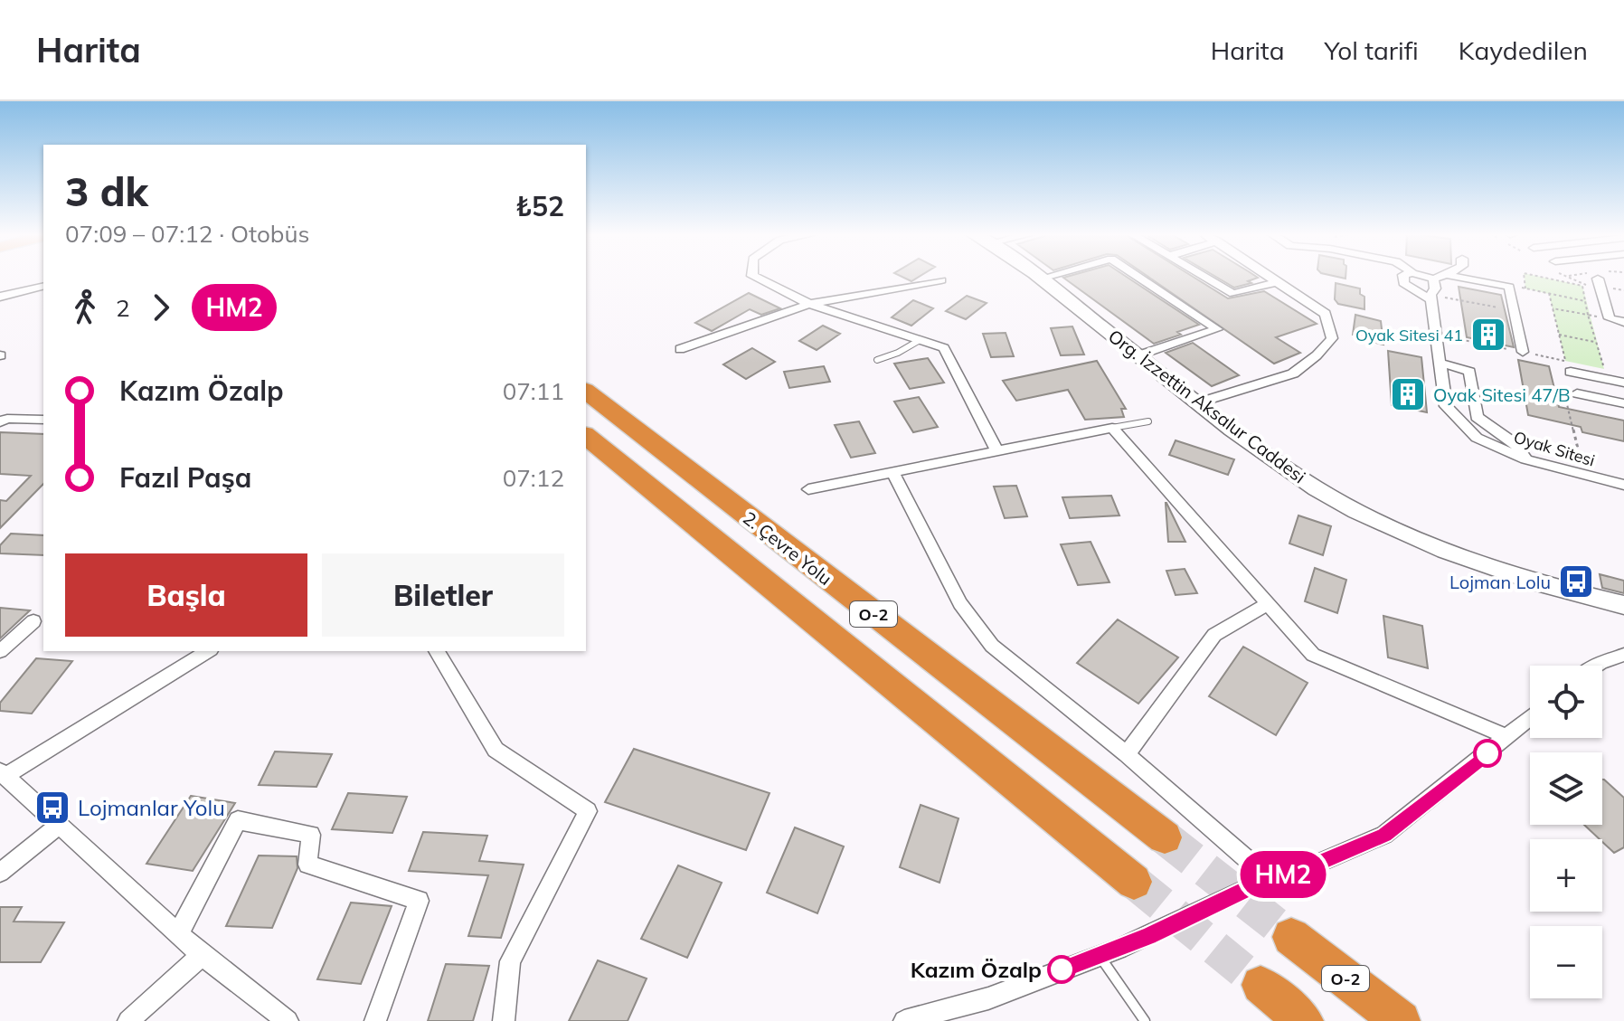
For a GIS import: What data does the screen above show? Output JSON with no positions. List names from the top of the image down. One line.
{"streets":{"highway":["2. Çevre Yolu","O-2"],"main road":["Org. İzzettin Aksalur Caddesi"],"street":["Oyak Sitesi"]},"places":{"building":["Oyak Sitesi 41","Oyak Sitesi 47/B"],"bus stop":["Lojman Lolu","Lojmanlar Yolu"],"other":["Kazım Özalp"]},"lines":["bus line HM2"],"page":{"header":"Harita","nav":["Harita","Yol tarifi","Kaydedilen"],"on_map":"HM2","heading":["3 dk","07:09 – 07:12 · Otobüs","₺52"],"legs":["2","HM2"],"list":[{"name":"Kazım Özalp","value":"07:11"},{"name":"Fazıl Paşa","value":"07:12"}],"buttons":["Başla","Biletler"],"map_buttons":["+","−"]}}
